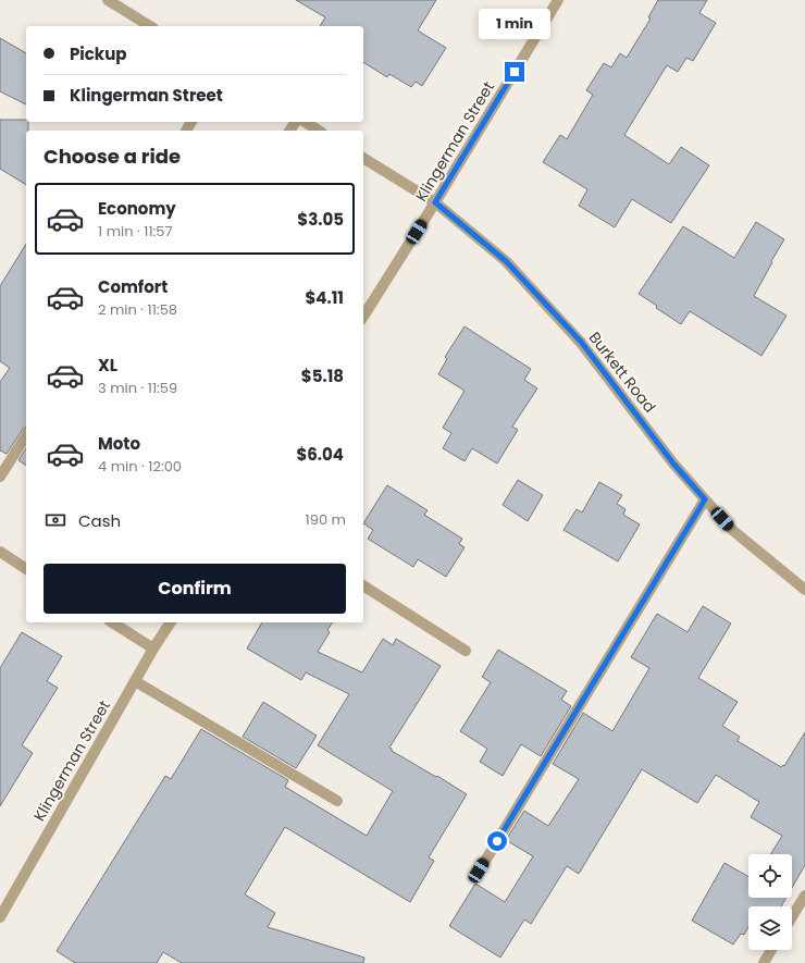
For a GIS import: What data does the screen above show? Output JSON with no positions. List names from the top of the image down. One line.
{"streets":{"street":["Klingerman Street","Burkett Road"]},"crossings":[["Klingerman Street","Burkett Road"]],"page":{"bubble":"1 min","banner":["Pickup","Klingerman Street"],"heading":"Choose a ride","list":[{"name":"Economy","note":"1 min · 11:57","value":"$3.05"},{"name":"Comfort","note":"2 min · 11:58","value":"$4.11"},{"name":"XL","note":"3 min · 11:59","value":"$5.18"},{"name":"Moto","note":"4 min · 12:00","value":"$6.04"}],"pay":["Cash","190 m"],"buttons":"Confirm"}}
